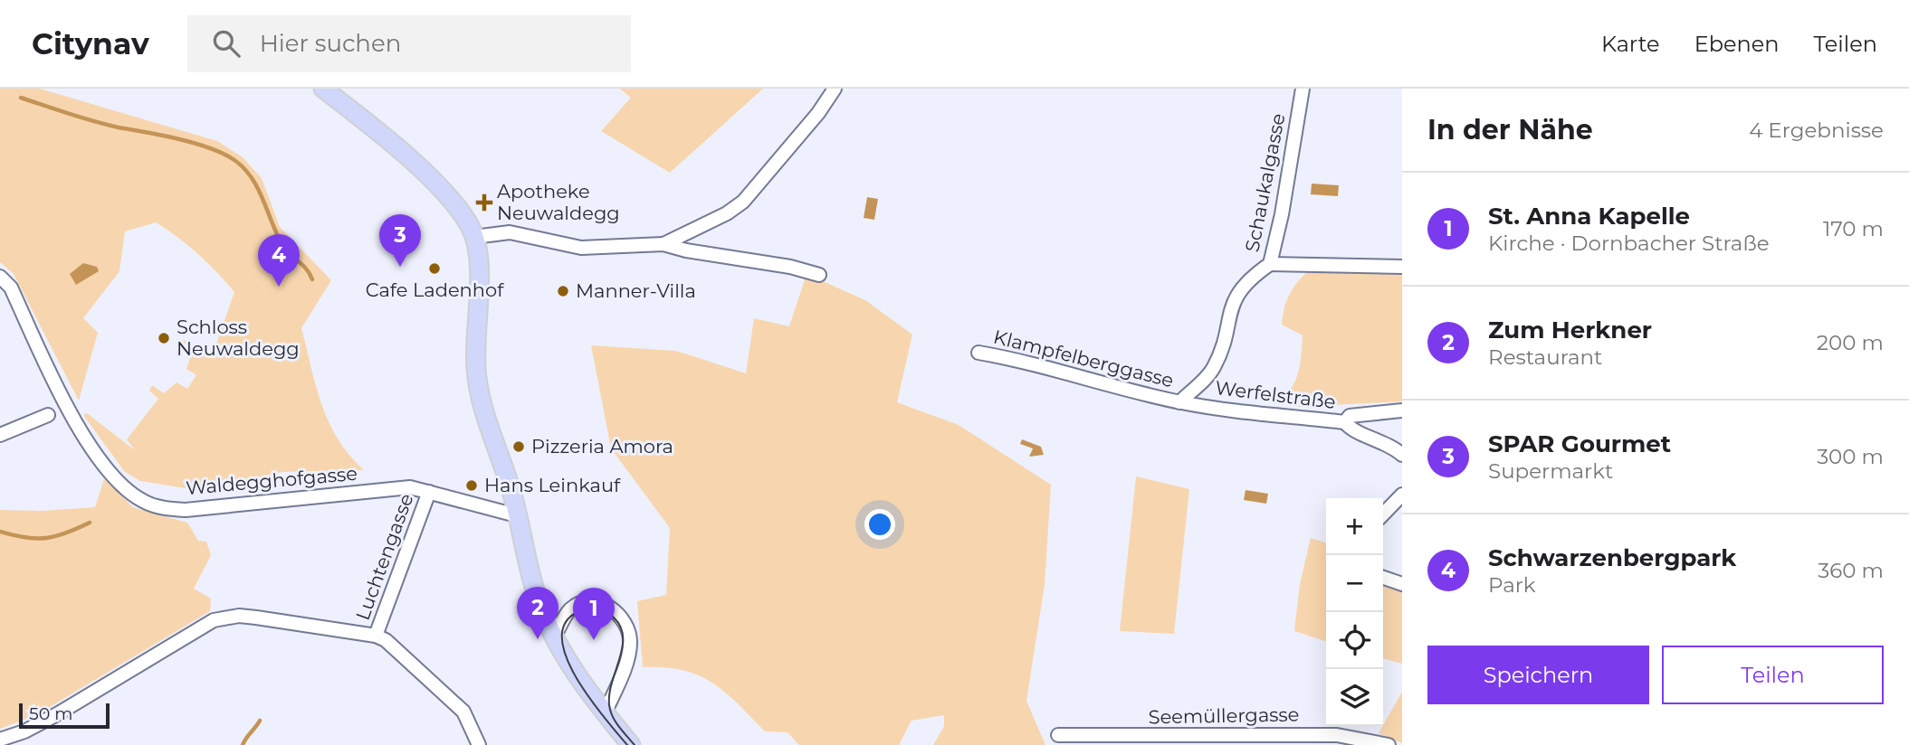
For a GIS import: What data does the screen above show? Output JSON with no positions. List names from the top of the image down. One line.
{"streets":{"street":["Schaukalgasse","Klampfelberggasse","Werfelstraße","Waldegghofgasse","Luchtengasse","Seemüllergasse"]},"crossings":[["Schaukalgasse","Klampfelberggasse"],["Schaukalgasse","Werfelstraße"],["Klampfelberggasse","Werfelstraße"],["Waldegghofgasse","Luchtengasse"]],"places":{"health":["Apotheke Neuwaldegg"],"other":["Cafe Ladenhof","Manner-Villa","Schloss Neuwaldegg","Pizzeria Amora","Hans Leinkauf"]},"scale_bar":"50 m","page":{"header":"Citynav","search":"Hier suchen","nav":["Karte","Ebenen","Teilen"],"heading":["In der Nähe","4 Ergebnisse"],"list":[{"mark":"1","name":"St. Anna Kapelle","note":"Kirche · Dornbacher Straße","value":"170 m"},{"mark":"2","name":"Zum Herkner","note":"Restaurant","value":"200 m"},{"mark":"3","name":"SPAR Gourmet","note":"Supermarkt","value":"300 m"},{"mark":"4","name":"Schwarzenbergpark","note":"Park","value":"360 m"}],"pins":["3","4","2","1"],"map_buttons":["+","−"],"buttons":["Speichern","Teilen"],"scale":"50 m"}}
